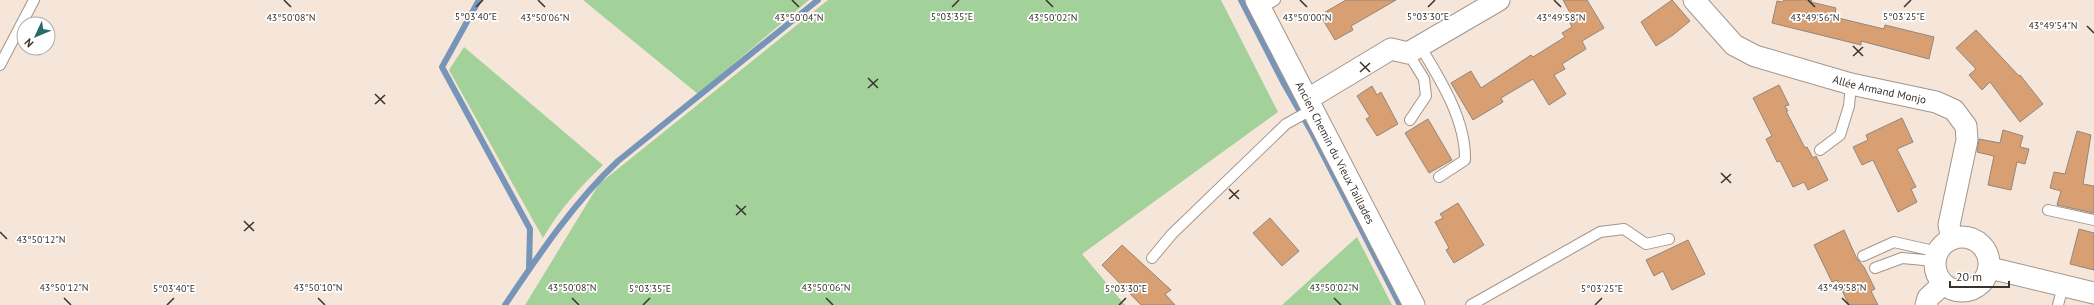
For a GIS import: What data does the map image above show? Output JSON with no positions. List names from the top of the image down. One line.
{"streets":{"street":["Allée Armand Monjo","Ancien Chemin du Vieux Taillades"]},"scale_bar":"20 m","north":"bottom left","coordinates":["5°03'40\"E","5°03'35\"E","5°03'30\"E","5°03'25\"E","43°50'06\"N","43°50'08\"N","43°50'04\"N","43°50'02\"N","43°50'00\"N","43°49'58\"N","43°49'56\"N","43°49'54\"N","43°50'12\"N","43°50'10\"N"]}
